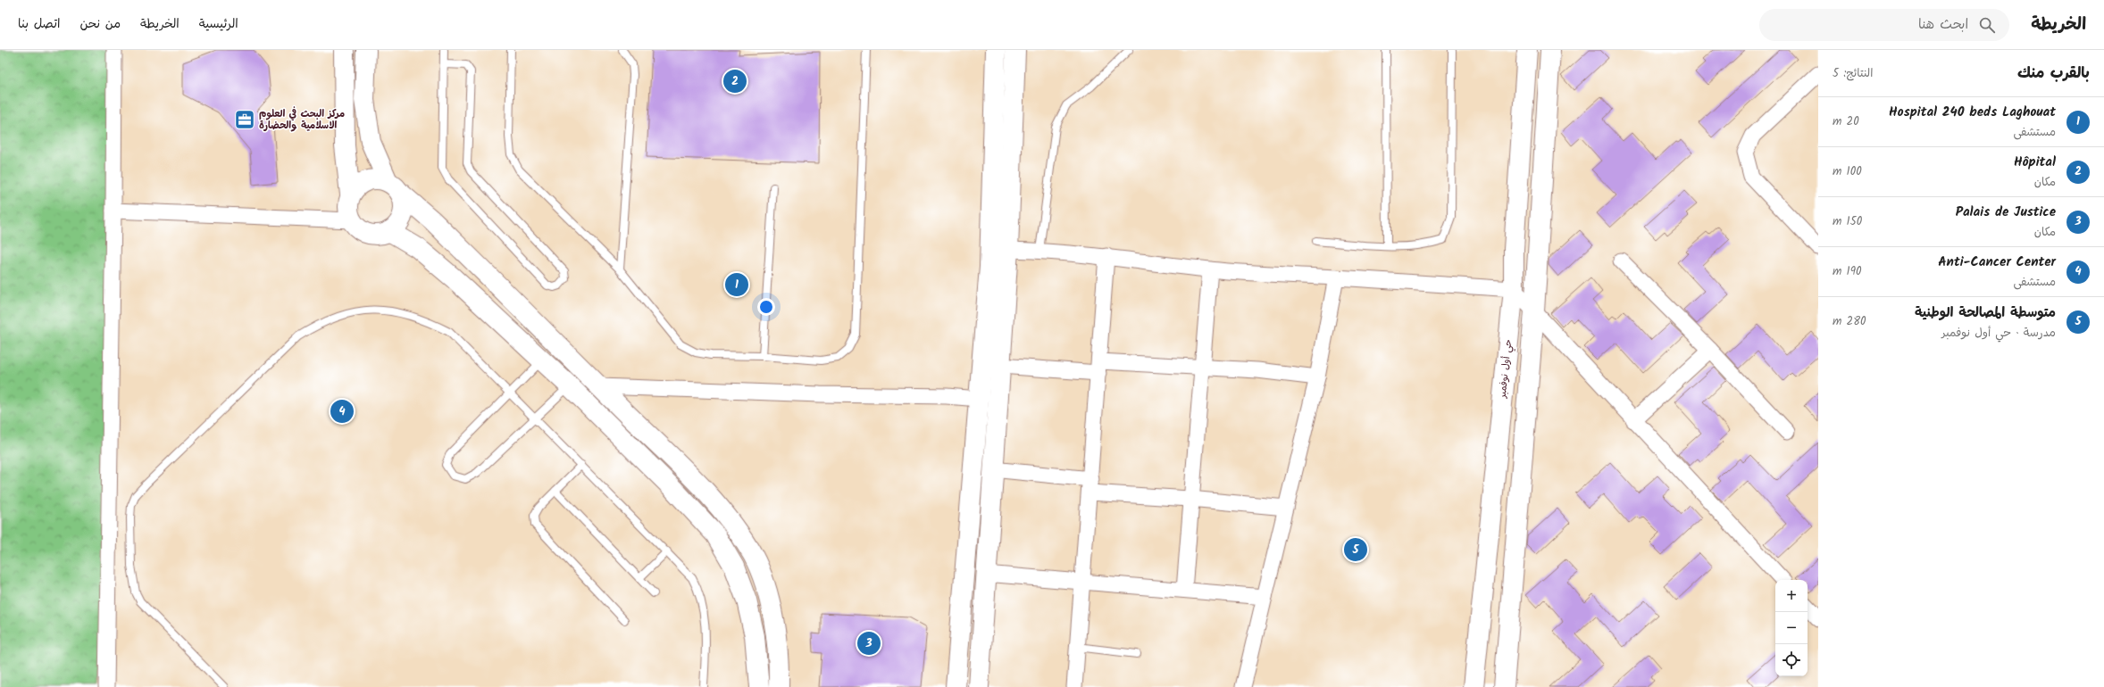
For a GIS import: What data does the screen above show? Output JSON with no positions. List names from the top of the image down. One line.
{"streets":{"street":["حي أول نوفمبر"]},"places":{"office":["مركز البحث في العلوم الاسلامية والحضارة"]},"page":{"header":"الخريطة","search":"ابحث هنا","nav":["الرئيسية","الخريطة","من نحن","اتصل بنا"],"heading":["بالقرب منك","النتائج: 5"],"pins":["2","1","4","5","3"],"list":[{"mark":"1","name":"Hospital 240 beds Laghouat","note":"مستشفى","value":"20 m"},{"mark":"2","name":"Hôpital","note":"مكان","value":"100 m"},{"mark":"3","name":"Palais de Justice","note":"مكان","value":"150 m"},{"mark":"4","name":"Anti-Cancer Center","note":"مستشفى","value":"190 m"},{"mark":"5","name":"متوسطة المصالحة الوطنية","note":"مدرسة · حي أول نوفمبر","value":"280 m"}],"map_buttons":["+","−"]}}
